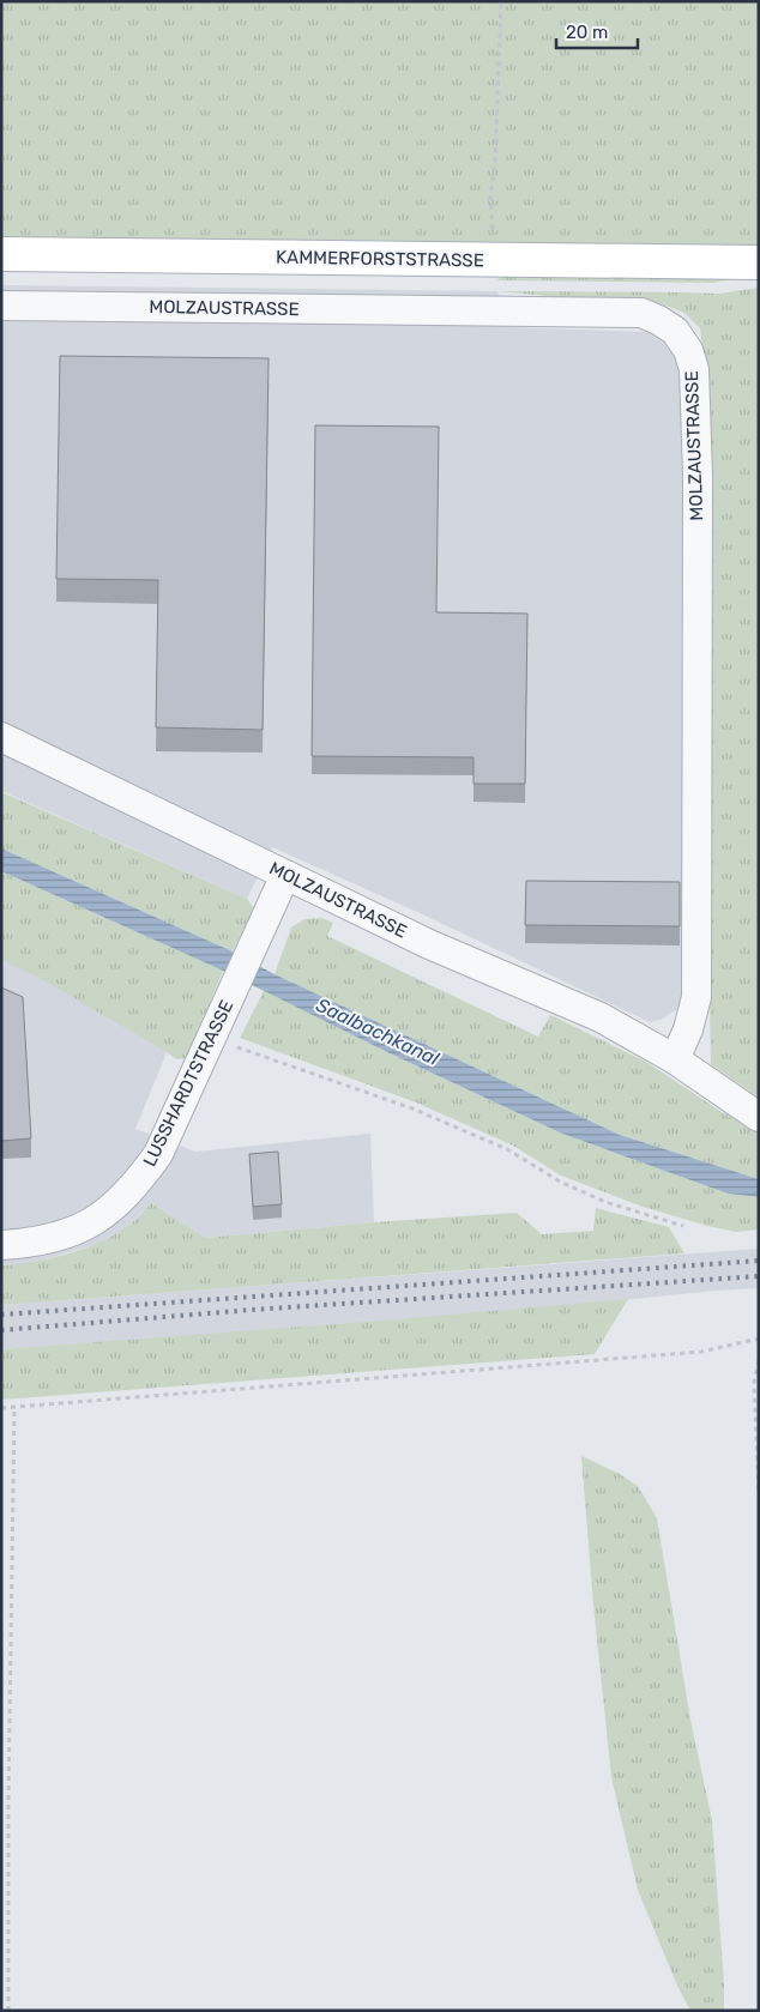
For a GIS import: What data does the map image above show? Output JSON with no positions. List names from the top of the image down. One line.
{"streets":{"street":["KAMMERFORSTSTRASSE","MOLZAUSTRASSE","LUSSHARDTSTRASSE"]},"crossings":[["MOLZAUSTRASSE","LUSSHARDTSTRASSE"]],"water":["Saalbachkanal"],"scale_bar":"20 m"}
